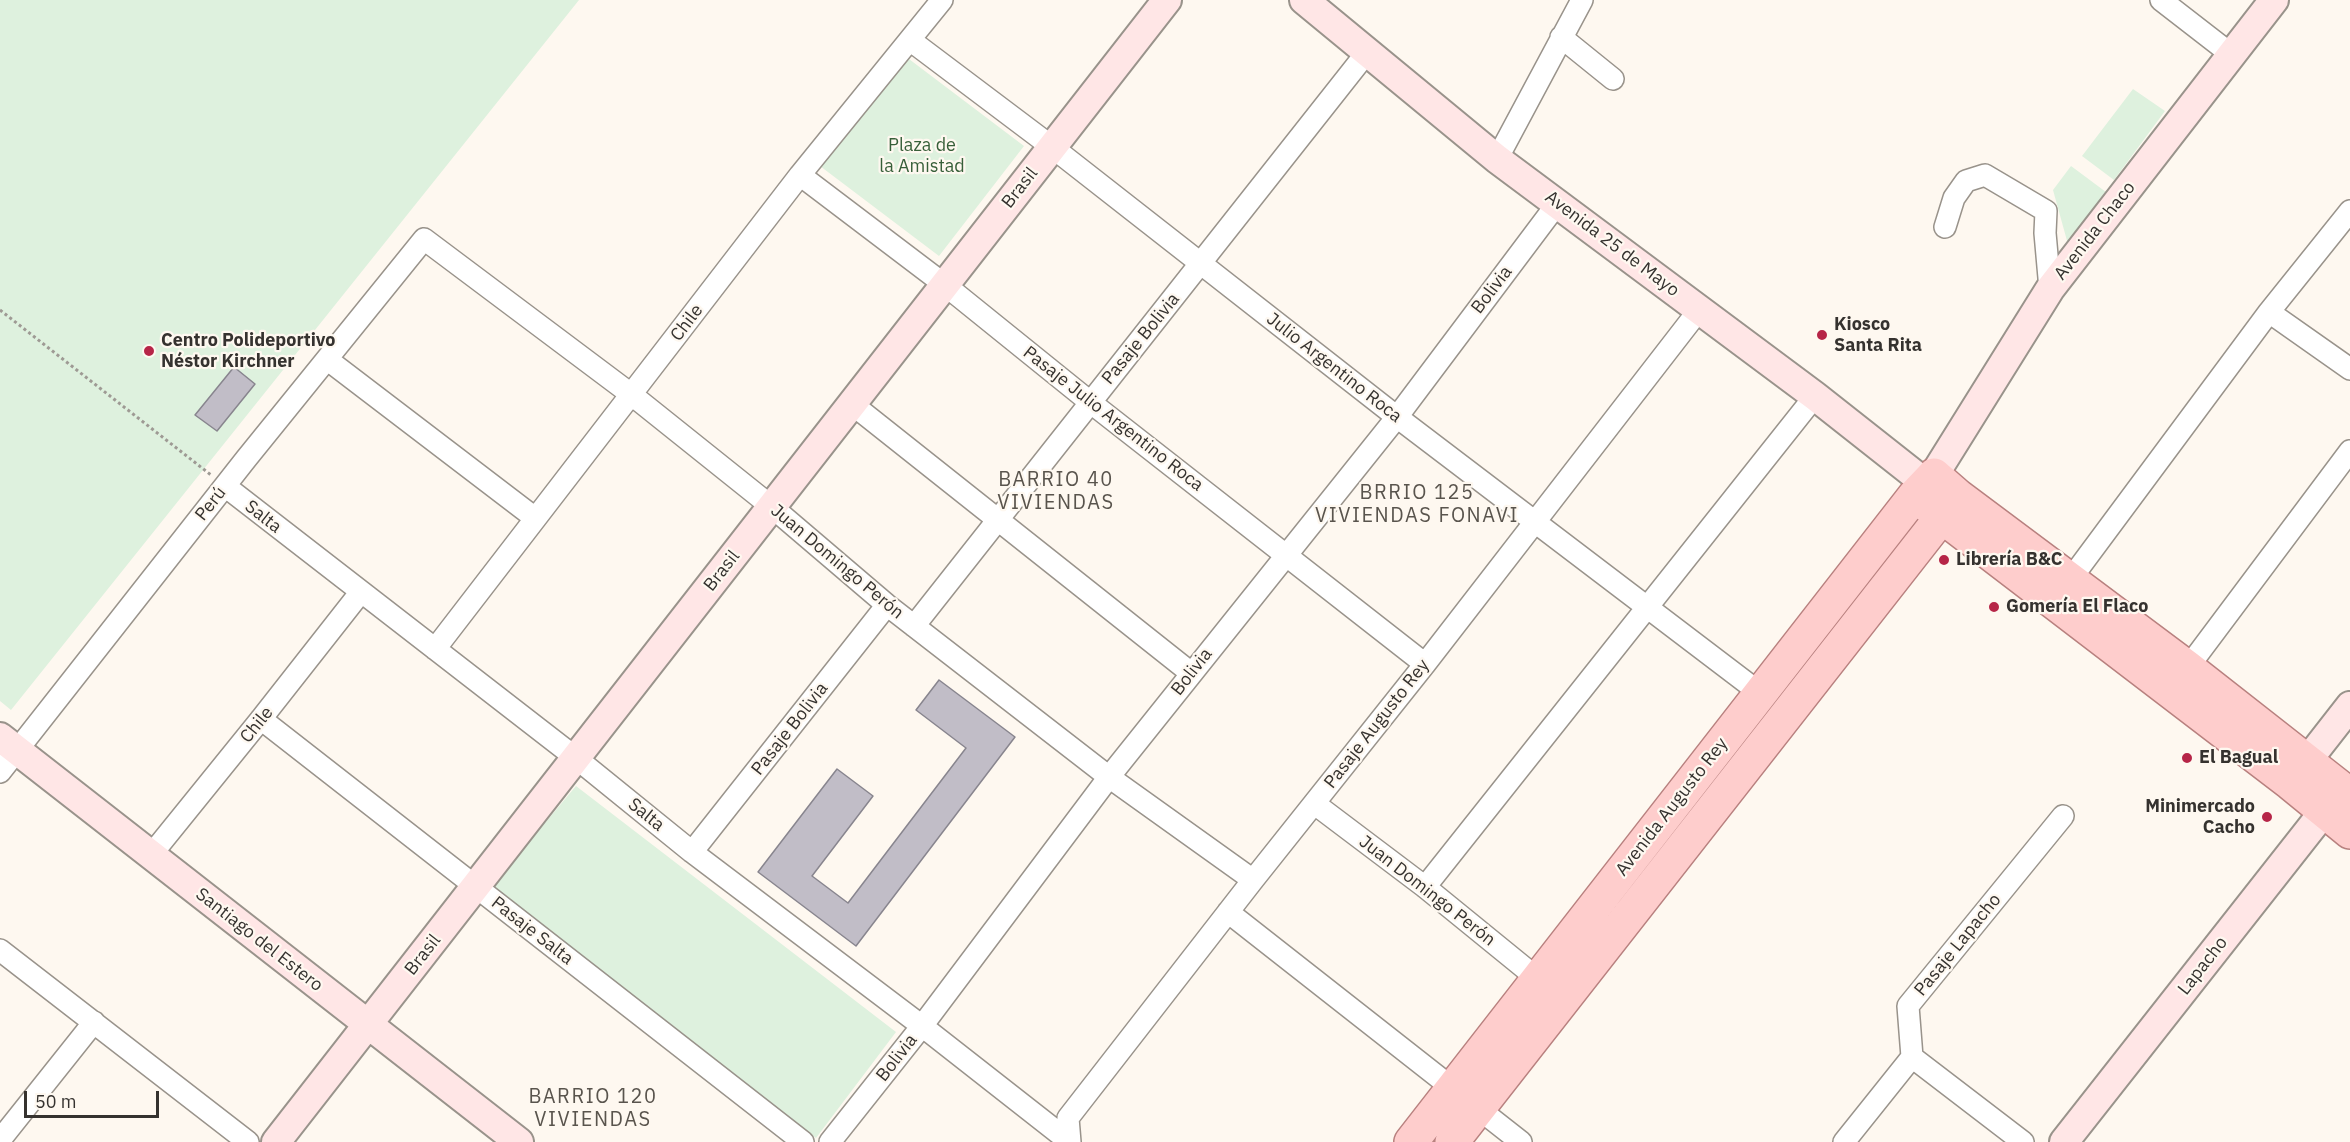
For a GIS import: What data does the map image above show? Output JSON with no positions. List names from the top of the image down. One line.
{"streets":{"main road":["Avenida 25 de Mayo","Avenida Augusto Rey"],"street":["Brasil","Avenida Chaco","Bolivia","Chile","Pasaje Bolivia","Julio Argentino Roca","Pasaje Julio Argentino Roca","Perú","Salta","Juan Domingo Perón","Pasaje Augusto Rey","Pasaje Salta","Santiago del Estero","Pasaje Lapacho","Lapacho"]},"crossings":[["Brasil","Julio Argentino Roca"],["Brasil","Pasaje Julio Argentino Roca"],["Brasil","Salta"],["Brasil","Juan Domingo Perón"],["Brasil","Pasaje Salta"],["Brasil","Santiago del Estero"],["Avenida Chaco","Avenida 25 de Mayo"],["Avenida Chaco","Avenida Augusto Rey"],["Avenida 25 de Mayo","Bolivia"],["Avenida 25 de Mayo","Pasaje Bolivia"],["Avenida 25 de Mayo","Pasaje Augusto Rey"],["Avenida 25 de Mayo","Avenida Augusto Rey"],["Avenida 25 de Mayo","Lapacho"],["Bolivia","Julio Argentino Roca"],["Bolivia","Pasaje Julio Argentino Roca"],["Bolivia","Salta"],["Bolivia","Juan Domingo Perón"],["Chile","Julio Argentino Roca"],["Chile","Pasaje Julio Argentino Roca"],["Chile","Salta"],["Chile","Juan Domingo Perón"],["Chile","Pasaje Salta"],["Chile","Santiago del Estero"],["Pasaje Bolivia","Julio Argentino Roca"],["Pasaje Bolivia","Pasaje Julio Argentino Roca"],["Pasaje Bolivia","Salta"],["Pasaje Bolivia","Juan Domingo Perón"],["Julio Argentino Roca","Pasaje Augusto Rey"],["Julio Argentino Roca","Avenida Augusto Rey"],["Pasaje Julio Argentino Roca","Pasaje Augusto Rey"],["Perú","Salta"],["Perú","Juan Domingo Perón"],["Perú","Santiago del Estero"],["Salta","Pasaje Augusto Rey"],["Juan Domingo Perón","Pasaje Augusto Rey"],["Juan Domingo Perón","Avenida Augusto Rey"]],"districts":["BARRIO 40 VIVIENDAS","BRRIO 125 VIVIENDAS FONAVI","BARRIO 120 VIVIENDAS"],"parks":["Plaza de la Amistad"],"places":["Kiosco Santa Rita","Centro Polideportivo Néstor Kirchner","Librería B&C","Gomería El Flaco","El Bagual","Minimercado Cacho"],"scale_bar":"50 m"}
